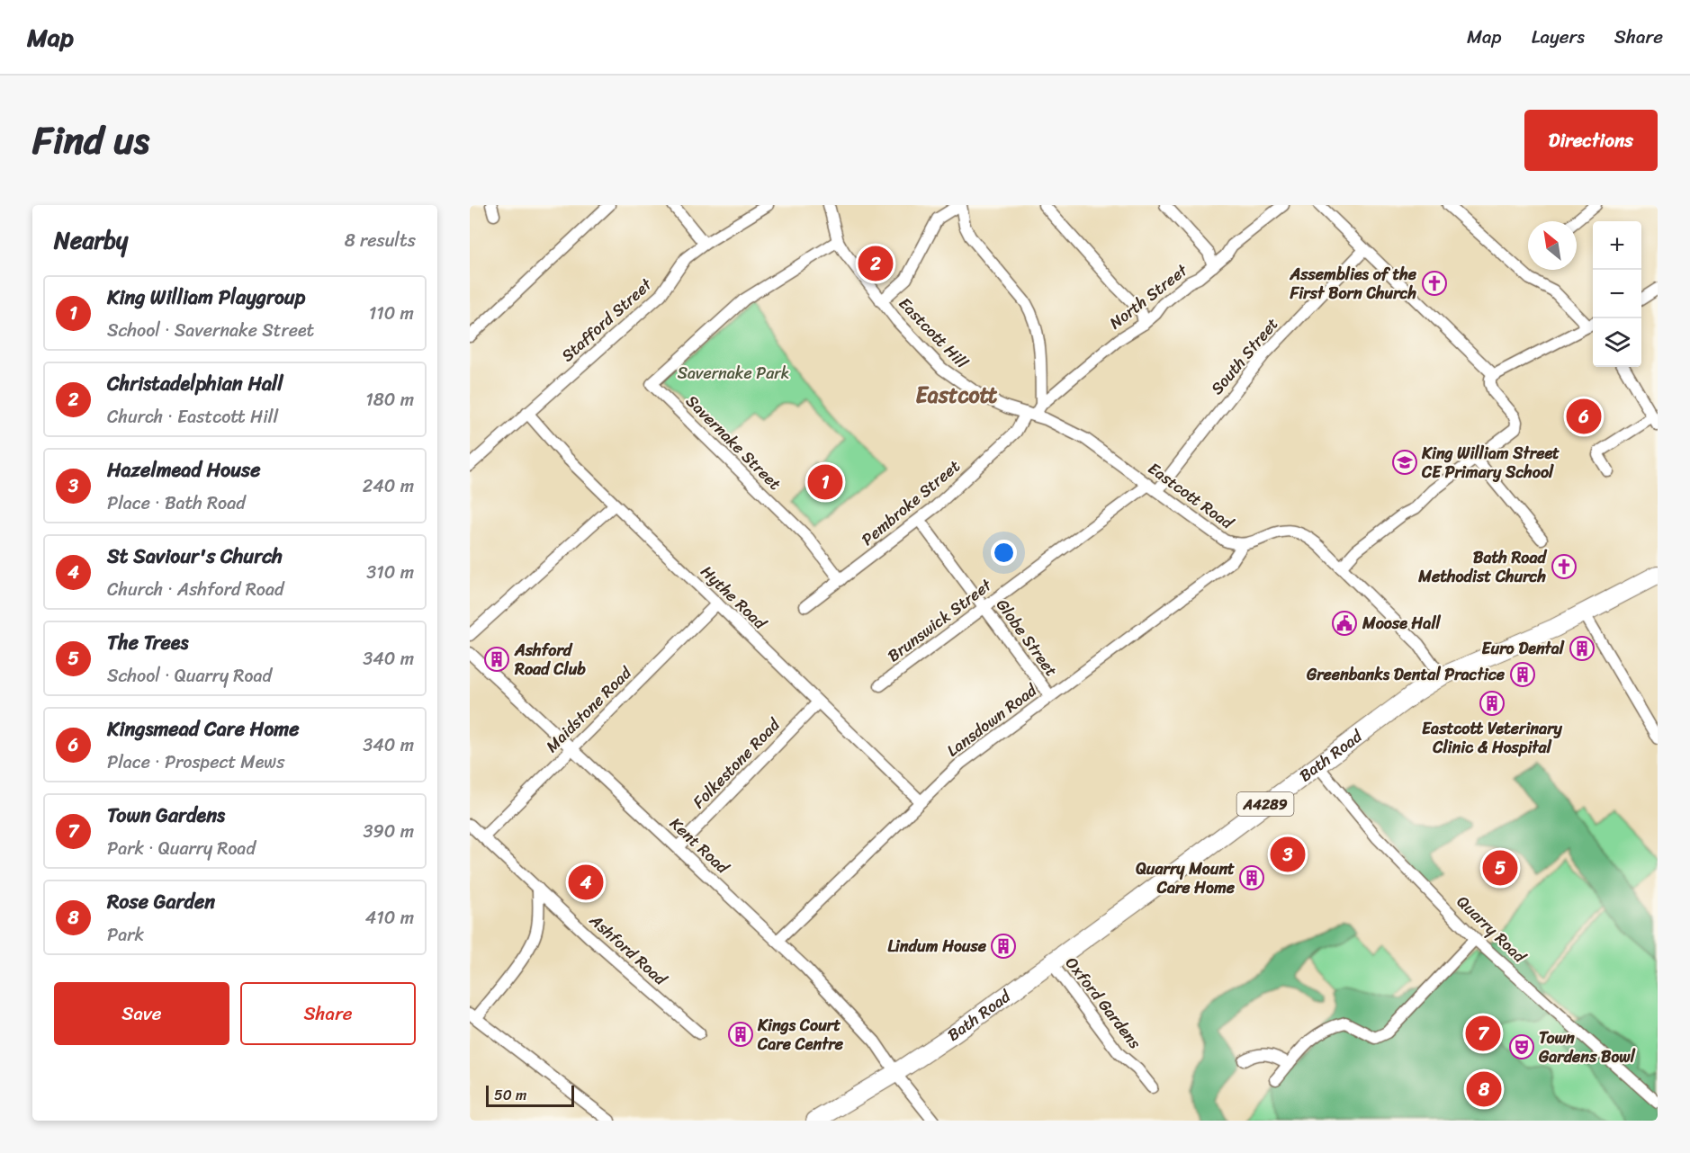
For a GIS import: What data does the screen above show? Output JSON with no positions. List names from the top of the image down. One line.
{"streets":{"main road":["Bath Road","A4289"],"street":["North Street","Stafford Street","Eastcott Hill","South Street","Savernake Street","Eastcott Road","Pembroke Street","Hythe Road","Brunswick Street","Globe Street","Maidstone Road","Lansdown Road","Folkestone Road","Kent Road","Quarry Road","Ashford Road","Oxford Gardens"]},"crossings":[["North Street","Eastcott Hill"],["North Street","Eastcott Road"],["North Street","Pembroke Street"],["Stafford Street","Hythe Road"],["Eastcott Hill","Savernake Street"],["Eastcott Hill","Eastcott Road"],["Eastcott Hill","Pembroke Street"],["South Street","Eastcott Road"],["South Street","Brunswick Street"],["Savernake Street","Pembroke Street"],["Eastcott Road","Pembroke Street"],["Eastcott Road","Brunswick Street"],["Eastcott Road","Lansdown Road"],["Eastcott Road","Bath Road"],["Pembroke Street","Globe Street"],["Hythe Road","Maidstone Road"],["Hythe Road","Lansdown Road"],["Hythe Road","Folkestone Road"],["Brunswick Street","Globe Street"],["Globe Street","Lansdown Road"],["Maidstone Road","Kent Road"],["Maidstone Road","Ashford Road"],["Lansdown Road","Kent Road"],["Bath Road","A4289"],["Bath Road","Kent Road"],["Bath Road","Quarry Road"],["Bath Road","Oxford Gardens"],["Folkestone Road","Kent Road"],["A4289","Kent Road"]],"districts":["Eastcott"],"parks":["Savernake Park"],"places":{"church":["Assemblies of the First Born Church","Bath Road Methodist Church"],"school or university":["King William Street CE Primary School"],"public building":["Moose Hall"],"building":["Euro Dental","Ashford Road Club","Greenbanks Dental Practice","Eastcott Veterinary Clinic & Hospital","Quarry Mount Care Home","Lindum House","Kings Court Care Centre"],"theatre":["Town Gardens Bowl"]},"scale_bar":"50 m","north":"top left","page":{"header":"Map","nav":["Map","Layers","Share"],"title":"Find us","buttons":["Directions",["Save","Share"]],"heading":["Nearby","8 results"],"map_buttons":["+","−"],"pins":["2","6","1","3","5","4","7","8"],"list":[{"mark":"1","name":"King William Playgroup","note":"School · Savernake Street","value":"110 m"},{"mark":"2","name":"Christadelphian Hall","note":"Church · Eastcott Hill","value":"180 m"},{"mark":"3","name":"Hazelmead House","note":"Place · Bath Road","value":"240 m"},{"mark":"4","name":"St Saviour's Church","note":"Church · Ashford Road","value":"310 m"},{"mark":"5","name":"The Trees","note":"School · Quarry Road","value":"340 m"},{"mark":"6","name":"Kingsmead Care Home","note":"Place · Prospect Mews","value":"340 m"},{"mark":"7","name":"Town Gardens","note":"Park · Quarry Road","value":"390 m"},{"mark":"8","name":"Rose Garden","note":"Park","value":"410 m"}],"scale":"50 m"}}
